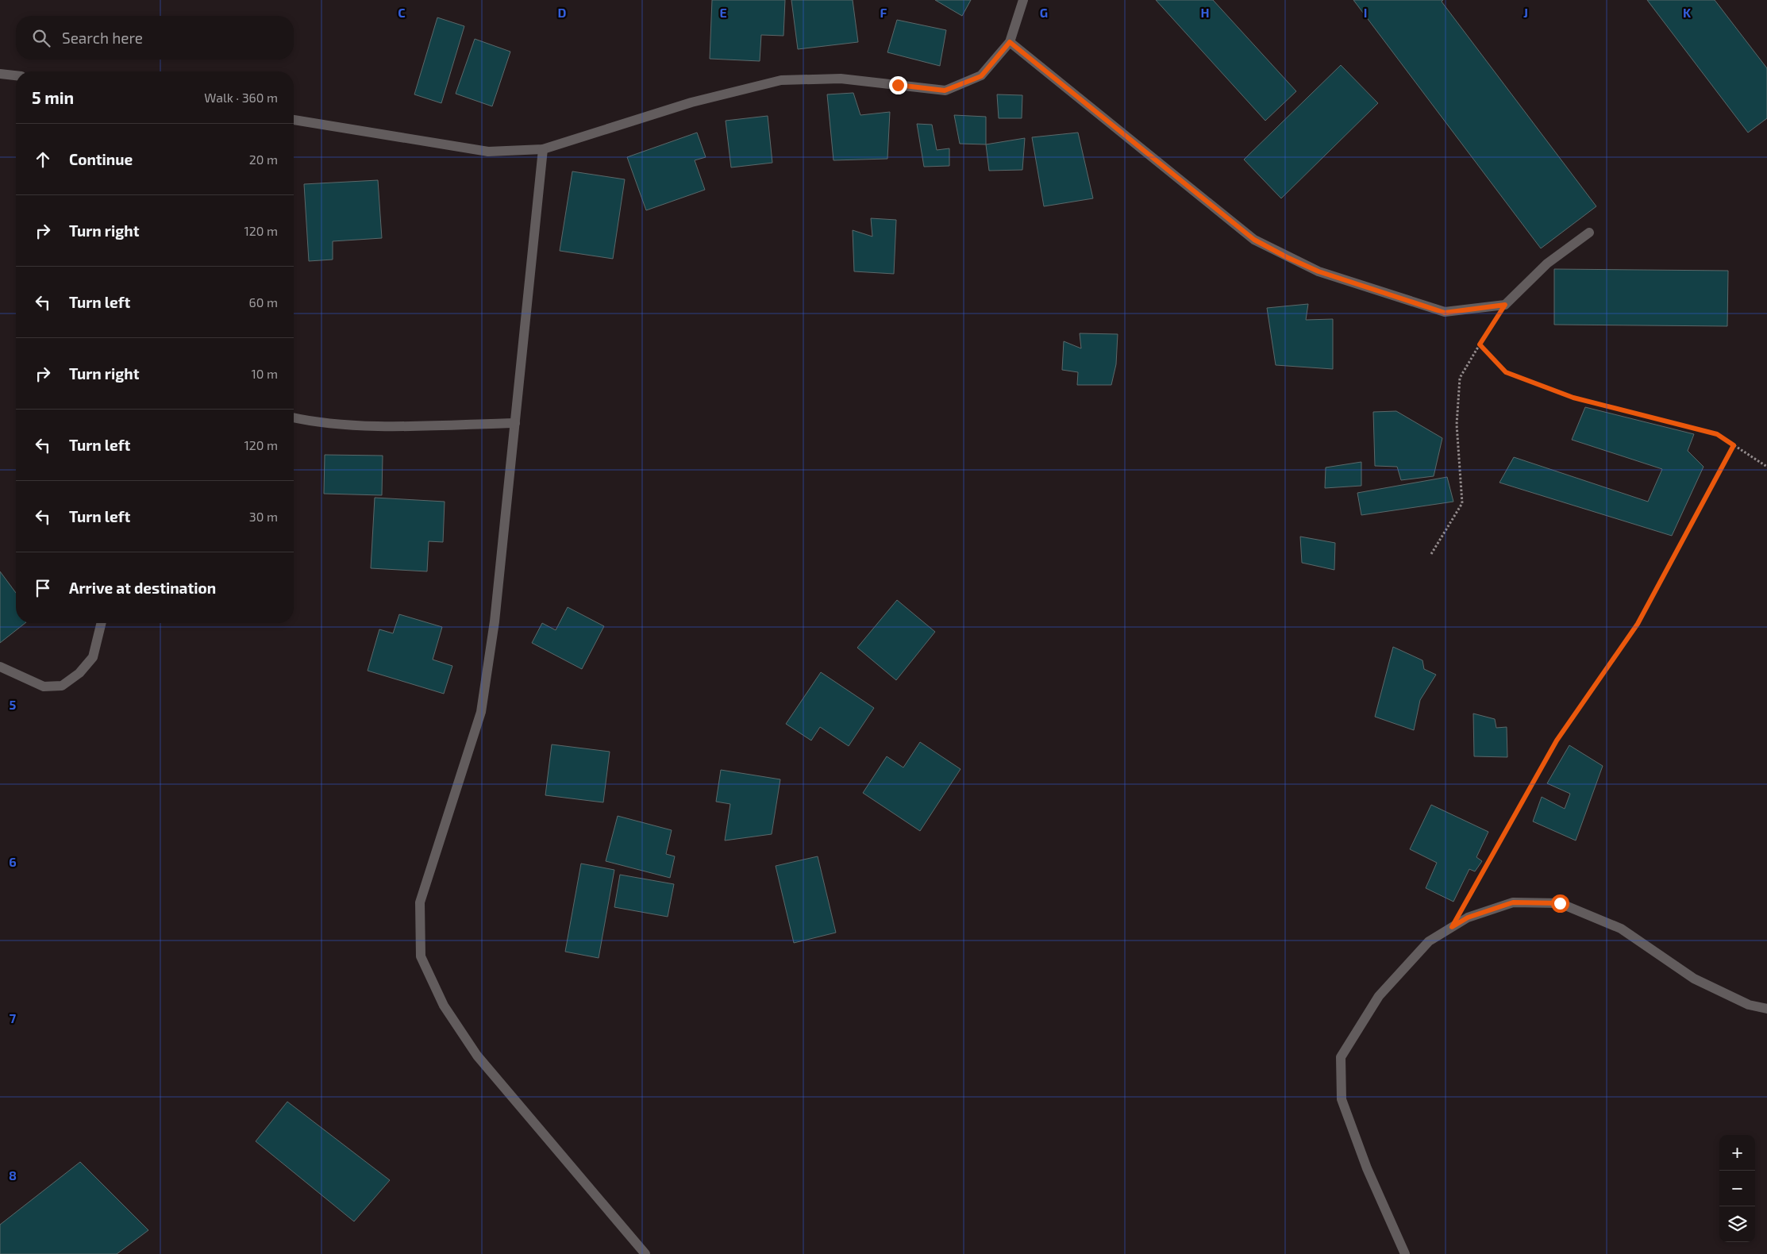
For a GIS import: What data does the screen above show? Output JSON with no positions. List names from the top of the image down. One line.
{"page":{"search":"Search here","heading":["5 min","Walk · 360 m"],"list":[["Continue","20 m"],["Turn right","120 m"],["Turn left","60 m"],["Turn right","10 m"],["Turn left","120 m"],["Turn left","30 m"],"Arrive at destination"],"map_buttons":["+","−"]},"grid":{"columns":["C","D","E","F","G","H","I","J","K"],"rows":["5","6","7","8"]}}
